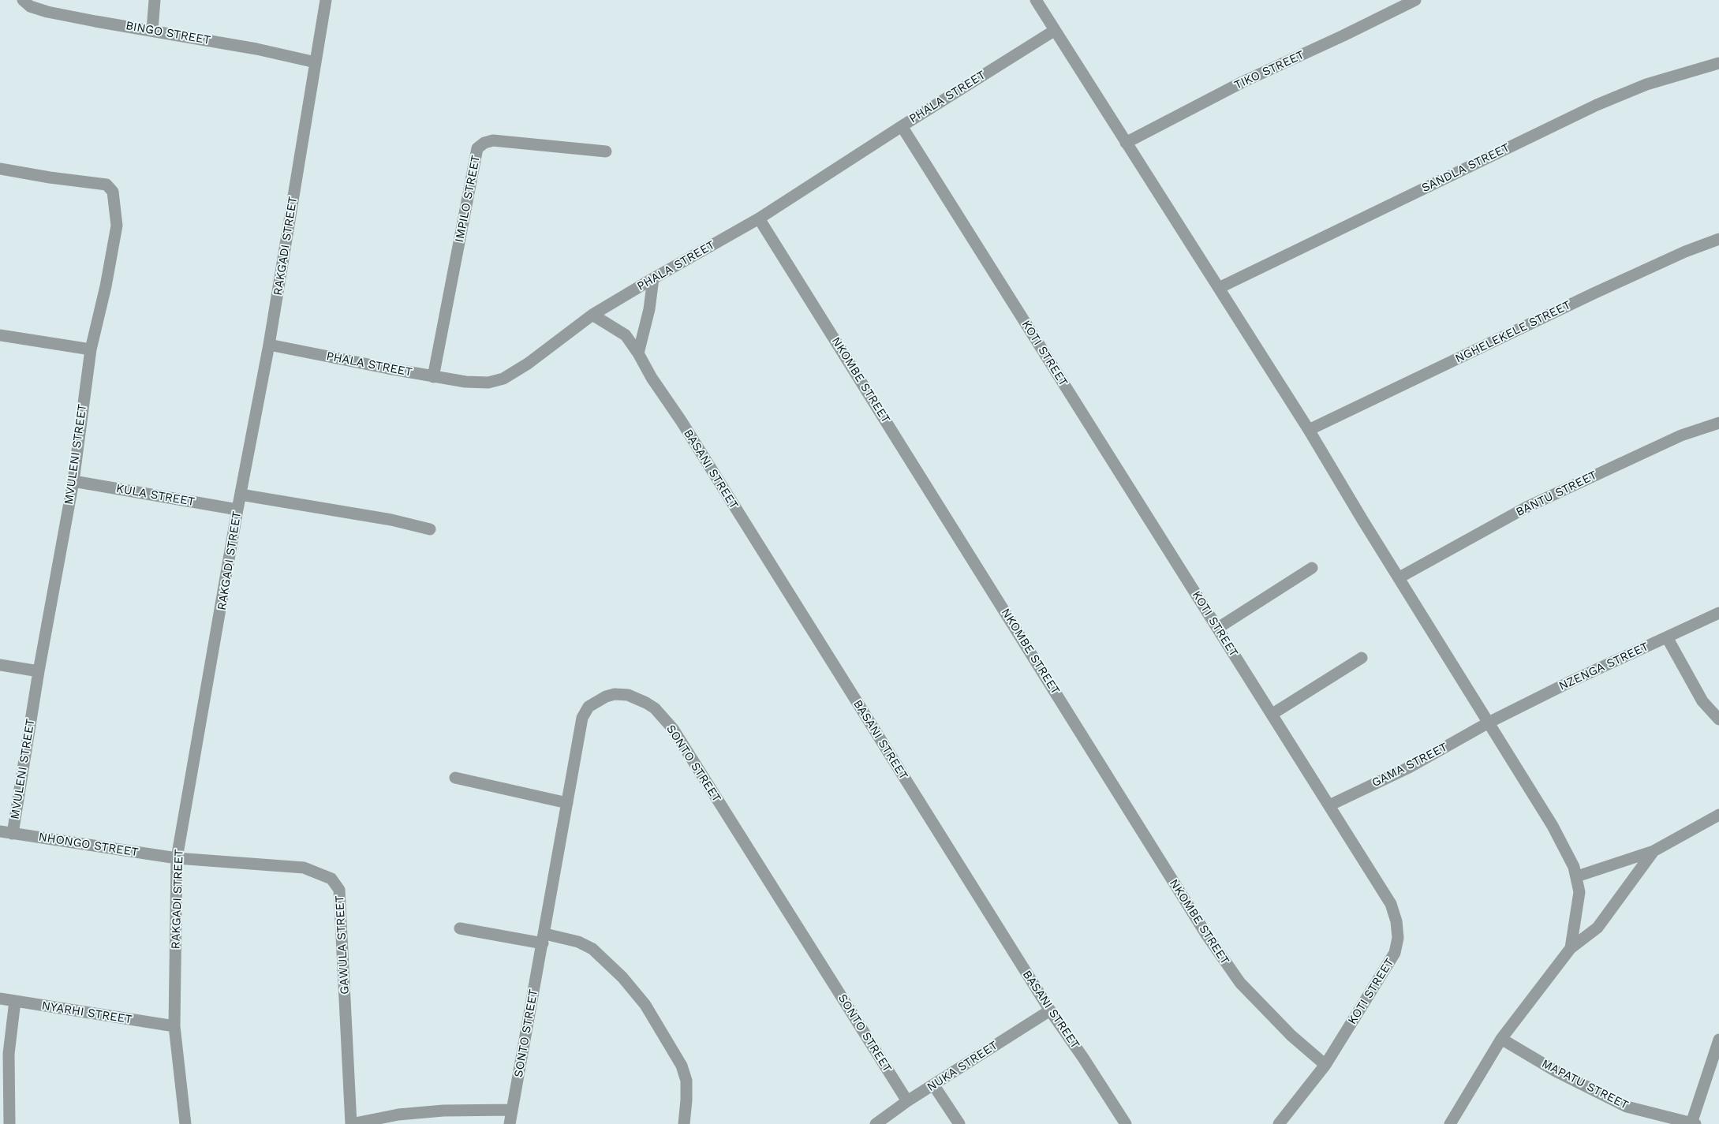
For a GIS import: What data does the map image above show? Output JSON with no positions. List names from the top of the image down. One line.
{"streets":{"street":["BINGO STREET","TIKO STREET","PHALA STREET","SANDLA STREET","IMPILO STREET","RAKGADI STREET","NGHELEKELE STREET","KOTI STREET","NKOMBE STREET","MVULENI STREET","BASANI STREET","BANTU STREET","KULA STREET","NZENGA STREET","SONTO STREET","GAMA STREET","NHONGO STREET","GAWULA STREET","NYARHI STREET","NUKA STREET","MAPATU STREET"]},"crossings":[["BINGO STREET","RAKGADI STREET"],["PHALA STREET","IMPILO STREET"],["PHALA STREET","RAKGADI STREET"],["PHALA STREET","KOTI STREET"],["PHALA STREET","NKOMBE STREET"],["PHALA STREET","BASANI STREET"],["RAKGADI STREET","KULA STREET"],["RAKGADI STREET","NHONGO STREET"],["RAKGADI STREET","GAWULA STREET"],["RAKGADI STREET","NYARHI STREET"],["KOTI STREET","NKOMBE STREET"],["KOTI STREET","GAMA STREET"],["MVULENI STREET","KULA STREET"],["MVULENI STREET","NHONGO STREET"],["BASANI STREET","NUKA STREET"],["NZENGA STREET","GAMA STREET"],["SONTO STREET","NUKA STREET"],["NHONGO STREET","GAWULA STREET"]]}
